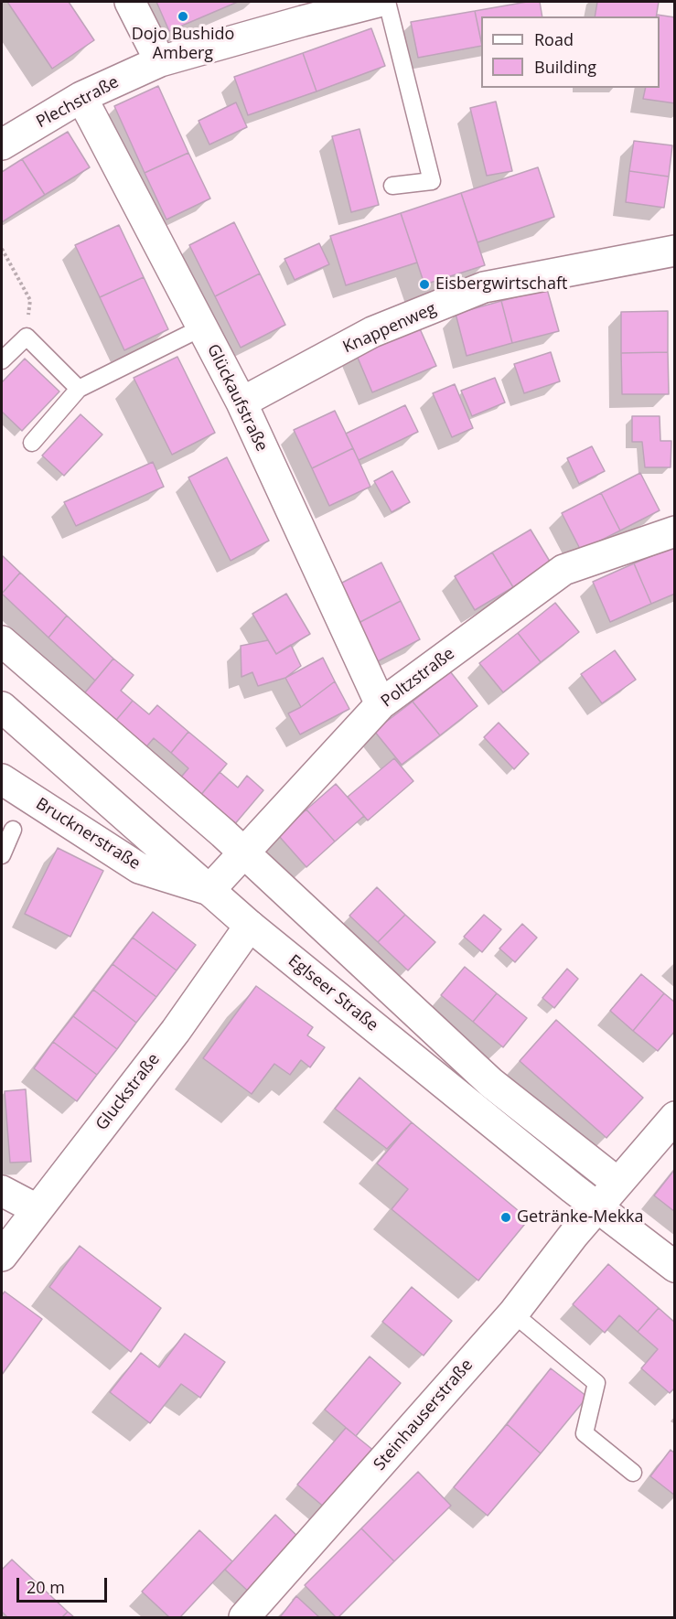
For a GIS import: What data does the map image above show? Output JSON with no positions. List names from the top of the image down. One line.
{"streets":{"street":["Plechstraße","Knappenweg","Glückaufstraße","Poltzstraße","Brucknerstraße","Eglseer Straße","Gluckstraße","Steinhauserstraße"]},"crossings":[["Plechstraße","Glückaufstraße"],["Knappenweg","Glückaufstraße"],["Glückaufstraße","Poltzstraße"],["Poltzstraße","Brucknerstraße"],["Poltzstraße","Eglseer Straße"],["Brucknerstraße","Eglseer Straße"],["Eglseer Straße","Gluckstraße"],["Eglseer Straße","Steinhauserstraße"]],"places":["Dojo Bushido Amberg","Eisbergwirtschaft","Getränke-Mekka"],"legend":["Road","Building"],"scale_bar":"20 m"}
